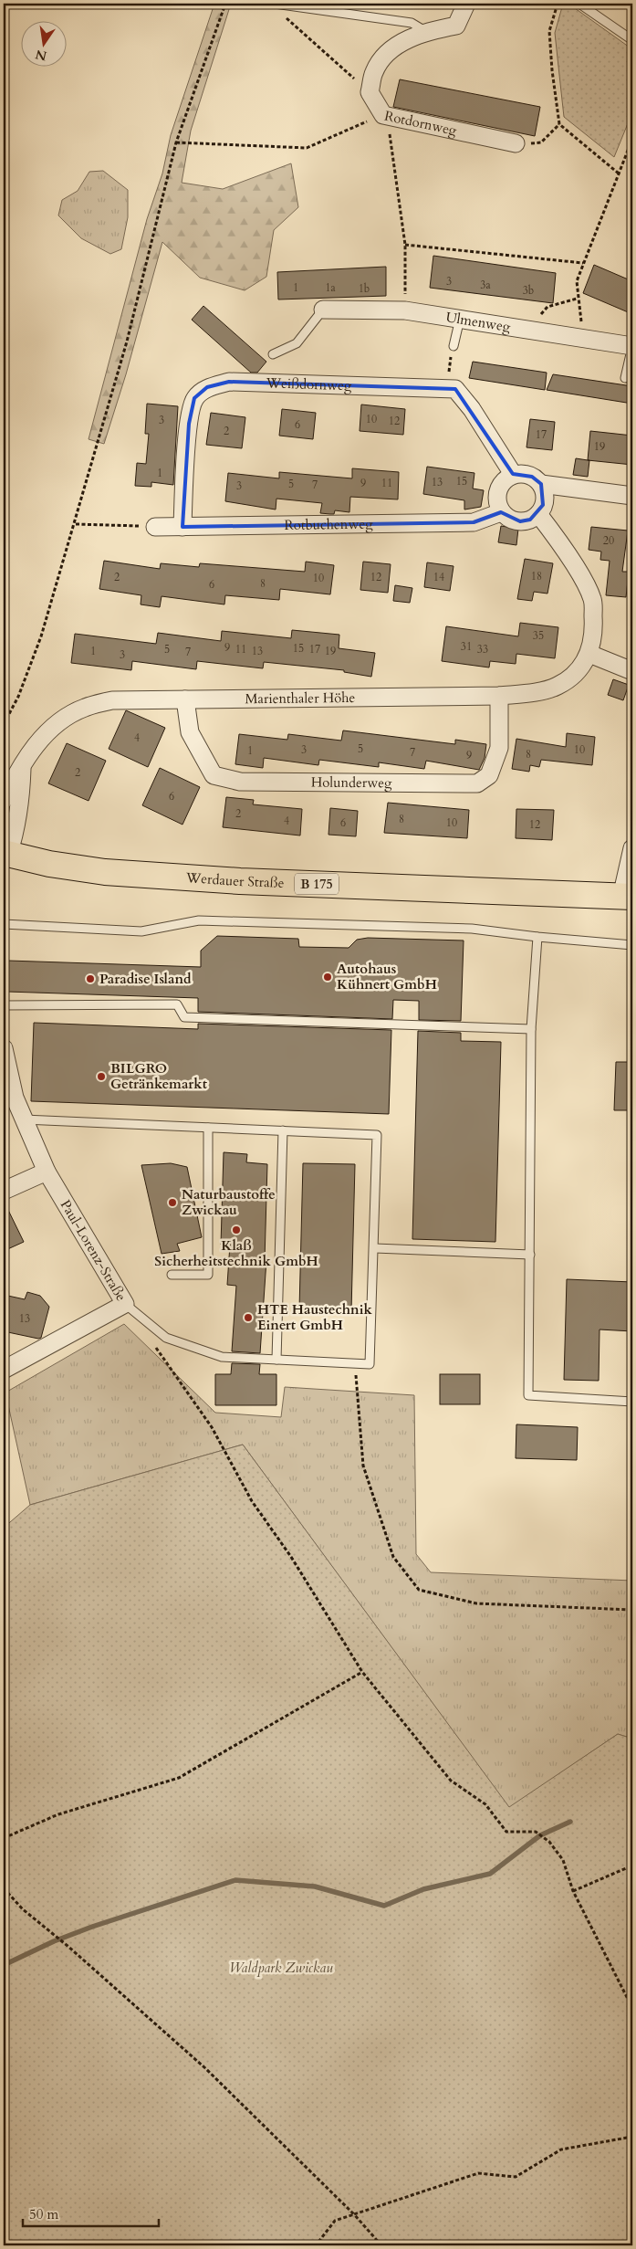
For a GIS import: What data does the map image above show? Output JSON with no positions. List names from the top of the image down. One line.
{"streets":{"main road":["Werdauer Straße","B 175"],"street":["Rotdornweg","Ulmenweg","Weißdornweg","Rotbuchenweg","Marienthaler Höhe","Holunderweg","Paul-Lorenz-Straße"]},"crossings":[["Weißdornweg","Rotbuchenweg"],["Rotbuchenweg","Marienthaler Höhe"],["Marienthaler Höhe","Holunderweg"],["Marienthaler Höhe","Werdauer Straße"]],"parks":["Waldpark Zwickau"],"places":["Autohaus Kühnert GmbH","Paradise Island","BILGRO Getränkemarkt","Naturbaustoffe Zwickau","Klaß Sicherheitstechnik GmbH","HTE Haustechnik Einert GmbH"],"house_numbers":["3","3a","1","1a","1b","3b","10","3","12","6","2","17","19","1","15","13","9","11","5","7","3","20","18","2","12","14","10","8","6","35","31","9","15","5","11","17","33","1","13","19","7","3","4","5","3","10","1","7","8","9","2","6","2","8","4","6","10","12","13"],"scale_bar":"50 m","north":"bottom"}
